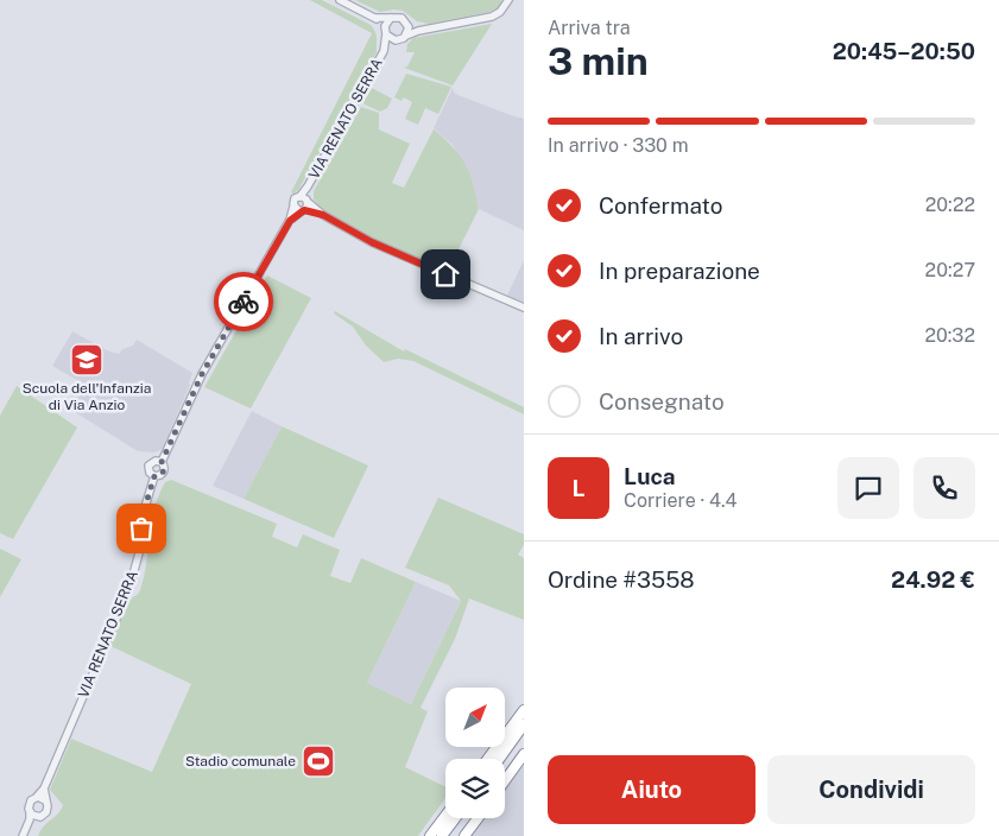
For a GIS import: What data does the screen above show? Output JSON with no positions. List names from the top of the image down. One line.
{"streets":{"street":["VIA RENATO SERRA"]},"places":{"school or university":["Scuola dell'Infanzia di Via Anzio"],"sports":["Stadio comunale"]},"north":"top right","page":{"heading":["3 min","Arriva tra","20:45–20:50"],"panel":["Luca","Corriere · 4.4","Ordine #3558","24.92 €"],"bar":"In arrivo · 330 m","list":[["Confermato","20:22"],["In preparazione","20:27"],["In arrivo","20:32"],"Consegnato"],"round":"L","buttons":["Aiuto","Condividi"]}}
